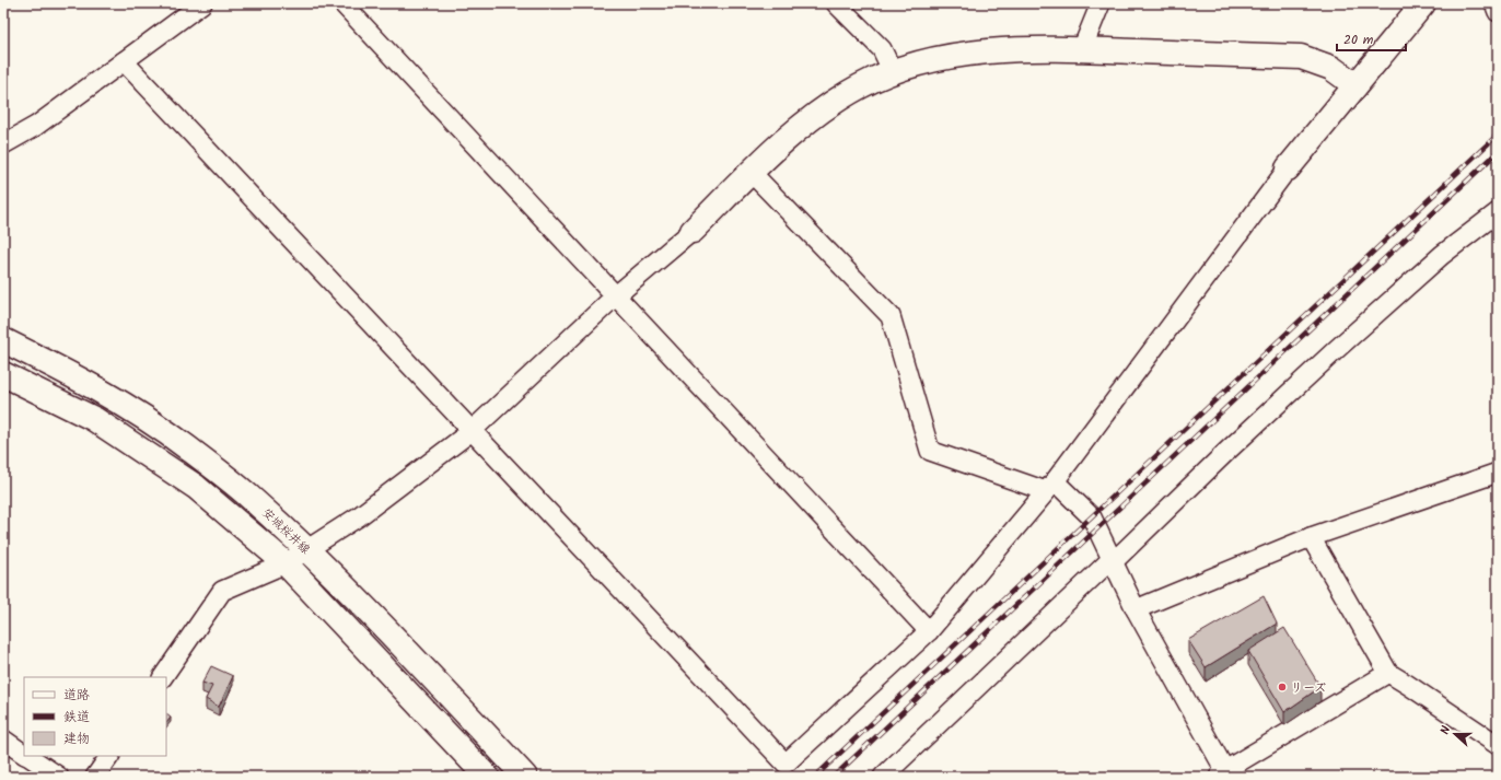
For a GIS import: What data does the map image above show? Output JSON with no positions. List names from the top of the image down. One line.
{"streets":{"main road":["安城桜井線"]},"places":["リーズ"],"legend":["道路","鉄道","建物"],"scale_bar":"20 m","north":"left"}
